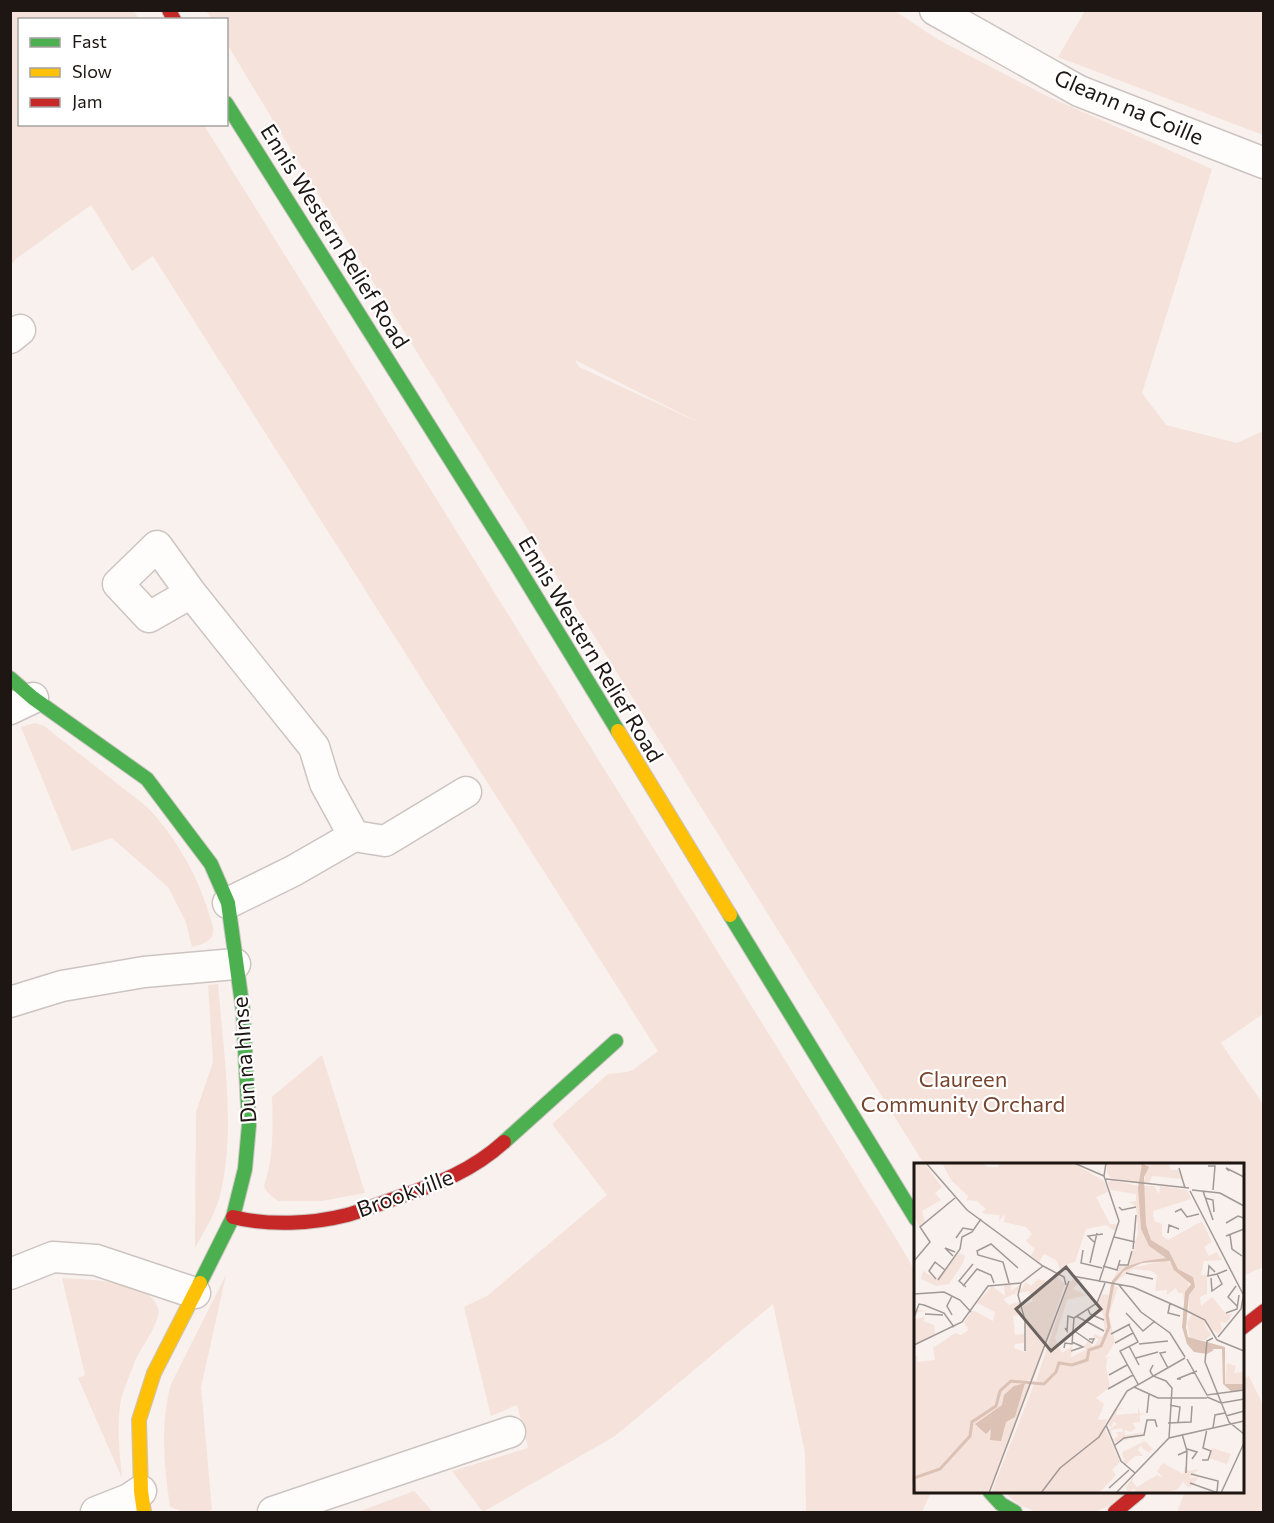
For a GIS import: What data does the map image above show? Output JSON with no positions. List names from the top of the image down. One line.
{"streets":{"main road":["Ennis Western Relief Road","Dun na hInse","Brookville"],"street":["Gleann na Coille"]},"crossings":[["Dun na hInse","Brookville"]],"parks":["Claureen Community Orchard"],"legend":["Fast","Slow","Jam"]}
